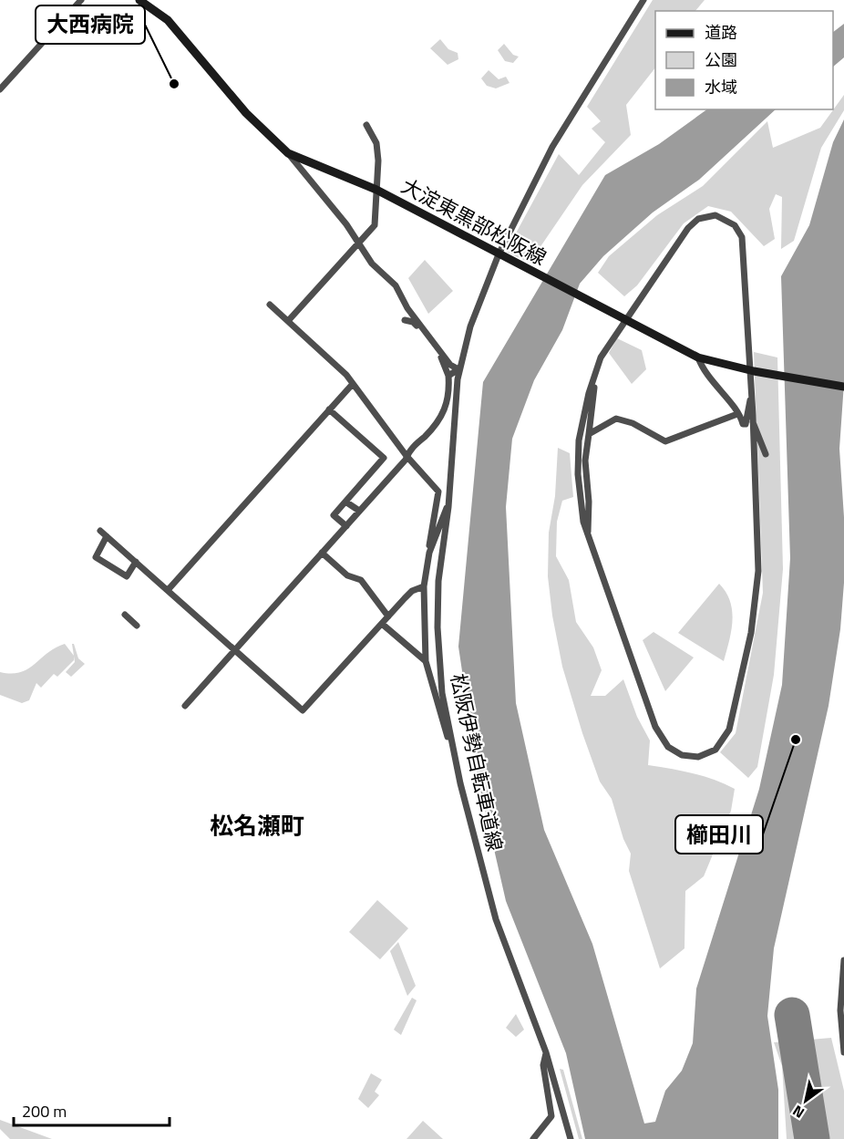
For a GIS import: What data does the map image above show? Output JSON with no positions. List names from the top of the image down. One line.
{"streets":{"main road":["大淀東黒部松阪線"],"street":["松阪伊勢自転車道線"]},"crossings":[["大淀東黒部松阪線","松阪伊勢自転車道線"]],"districts":["松名瀬町"],"places":["大西病院","櫛田川"],"legend":["道路","公園","水域"],"scale_bar":"200 m","north":"bottom left"}
